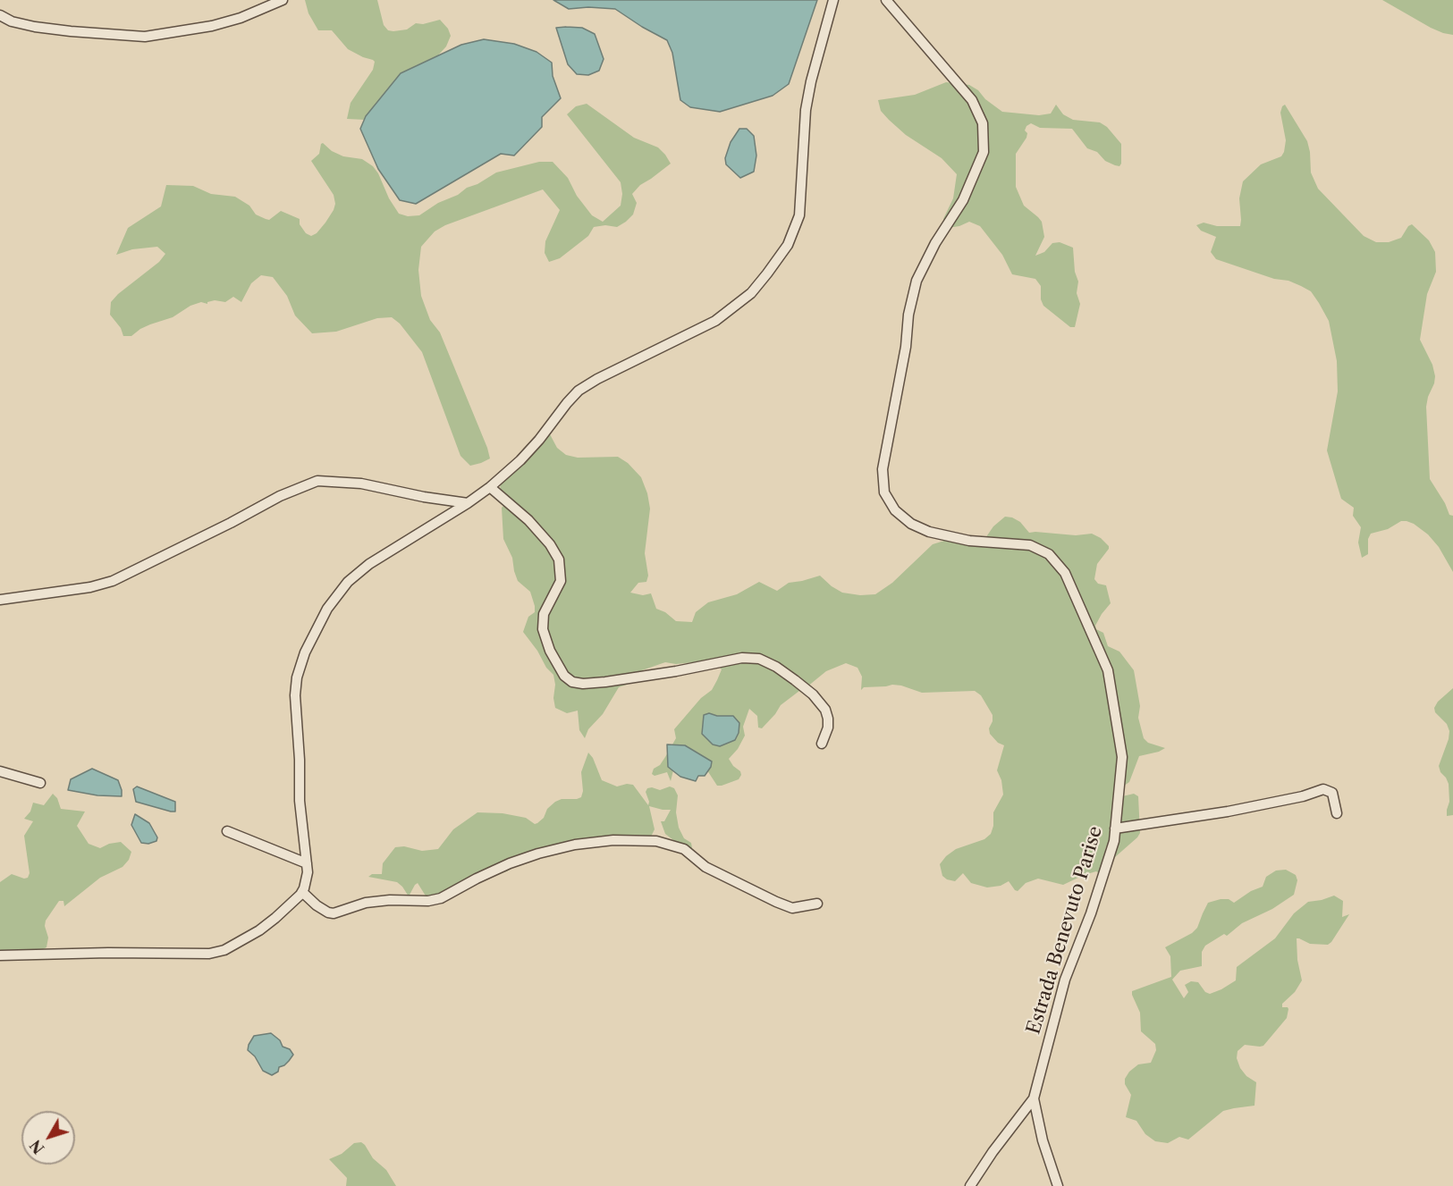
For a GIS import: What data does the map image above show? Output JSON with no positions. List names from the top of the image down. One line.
{"streets":{"street":["Estrada Benevuto Parise"]},"north":"bottom left"}
